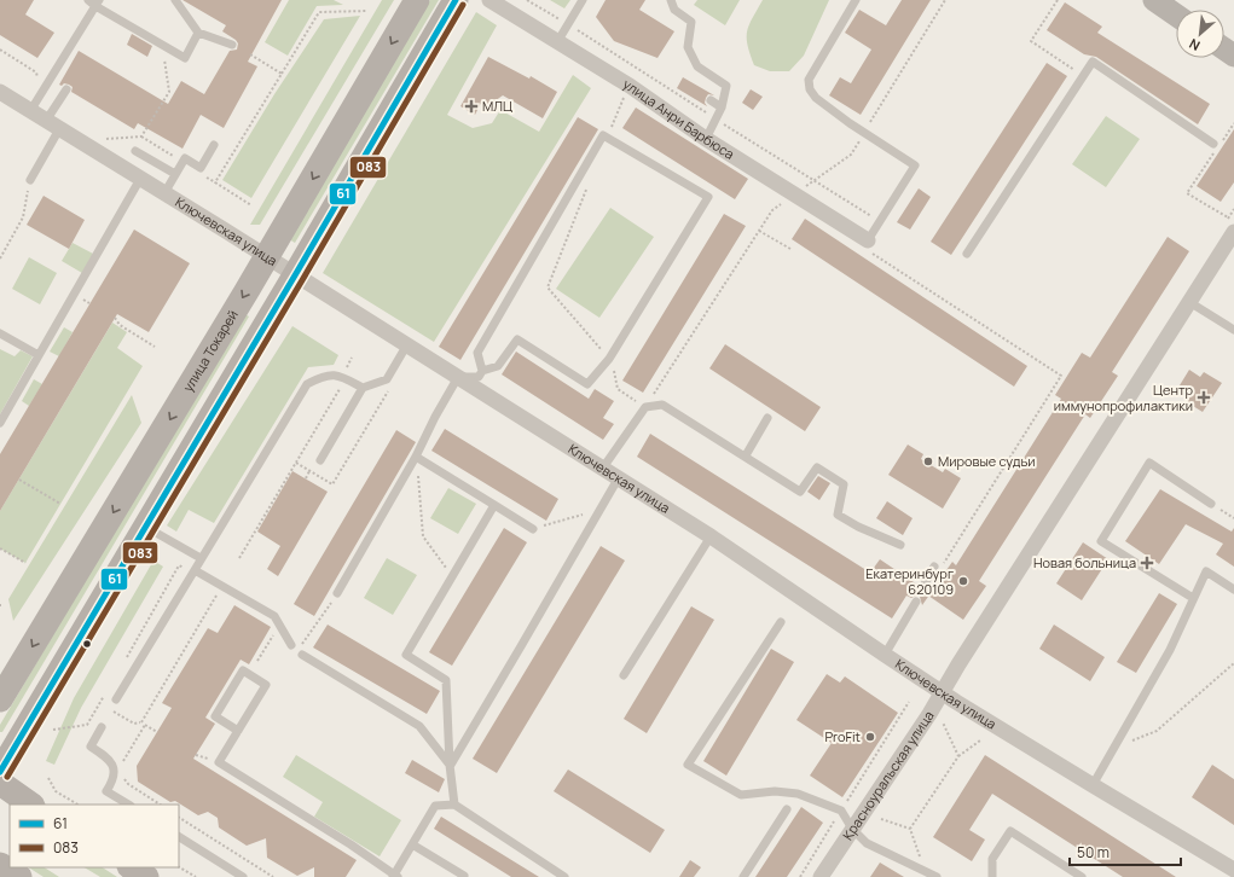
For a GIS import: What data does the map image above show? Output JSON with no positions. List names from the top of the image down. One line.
{"streets":{"main road":["улица Токарей"],"street":["улица Анри Барбюса","Ключевская улица","Красноуральская улица"]},"crossings":[["Ключевская улица","улица Токарей"],["Ключевская улица","Красноуральская улица"]],"places":{"health":["МЛЦ","Центр иммунопрофилактики","Новая больница"],"other":["Мировые судьи","Екатеринбург 620109","ProFit"]},"lines":["transit line 61","transit line 083"],"legend":["61","083"],"scale_bar":"50 m","north":"bottom left"}
